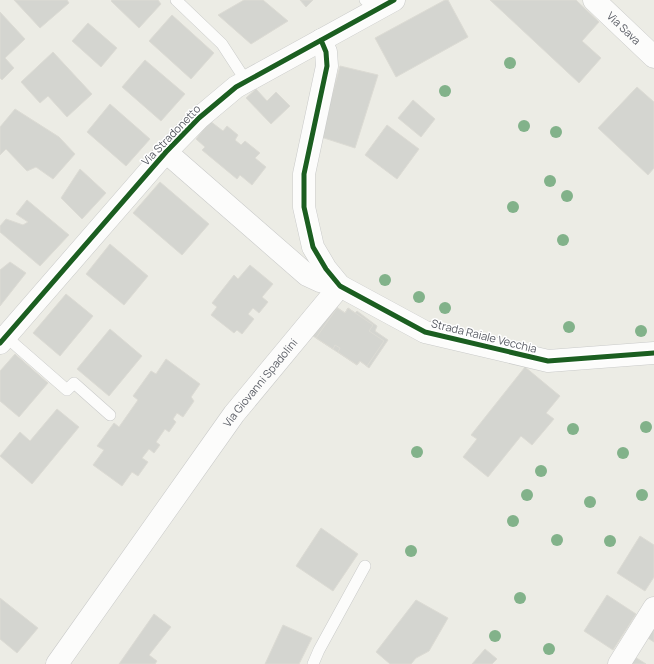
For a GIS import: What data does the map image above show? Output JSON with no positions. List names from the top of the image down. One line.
{"streets":{"street":["Via Sava","Via Stradonetto","Strada Raiale Vecchia","Via Giovanni Spadolini"]},"crossings":[["Via Stradonetto","Strada Raiale Vecchia"],["Strada Raiale Vecchia","Via Giovanni Spadolini"]]}
